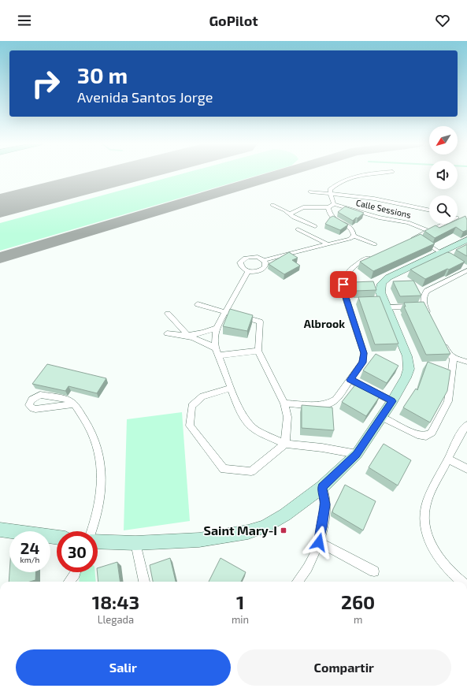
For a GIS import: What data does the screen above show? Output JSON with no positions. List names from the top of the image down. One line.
{"streets":{"street":["Calle Sessions"]},"districts":["Albrook"],"places":{"transit":["Saint Mary-I"]},"north":"bottom left","page":{"header":"GoPilot","turn":["30 m","Avenida Santos Jorge"],"speed":"24 km/h","limit":"30","eta":["18:43","Llegada","1","min","260","m"],"buttons":["Salir","Compartir"]}}
